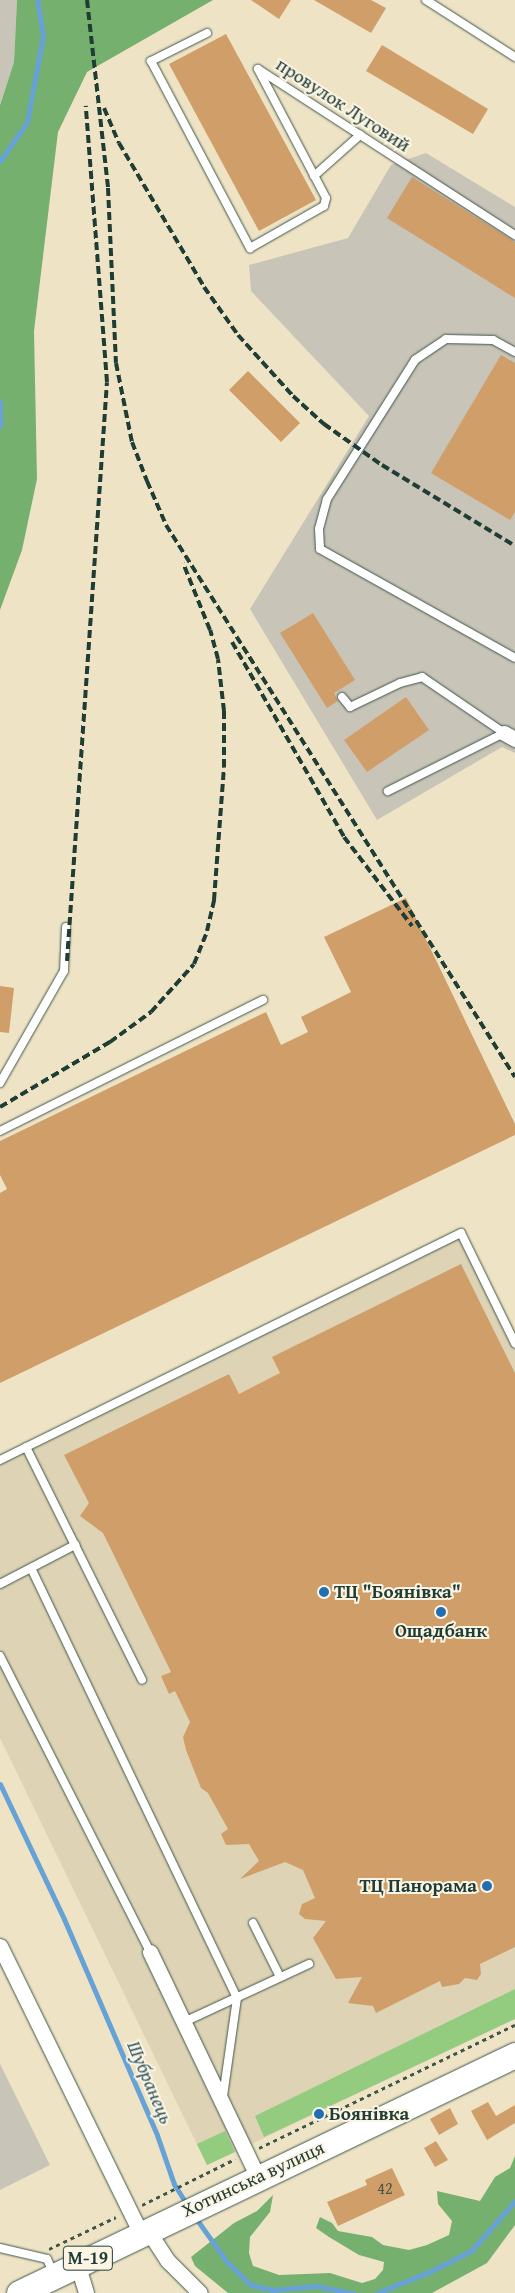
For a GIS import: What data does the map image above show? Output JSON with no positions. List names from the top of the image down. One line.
{"streets":{"highway":["Хотинська вулиця","М-19"],"lane":["провулок Луговий"]},"water":["Шубранець"],"places":["ТЦ \"Боянівка\"","Ощадбанк","ТЦ Панорама","Боянівка"],"house_numbers":["42"]}
